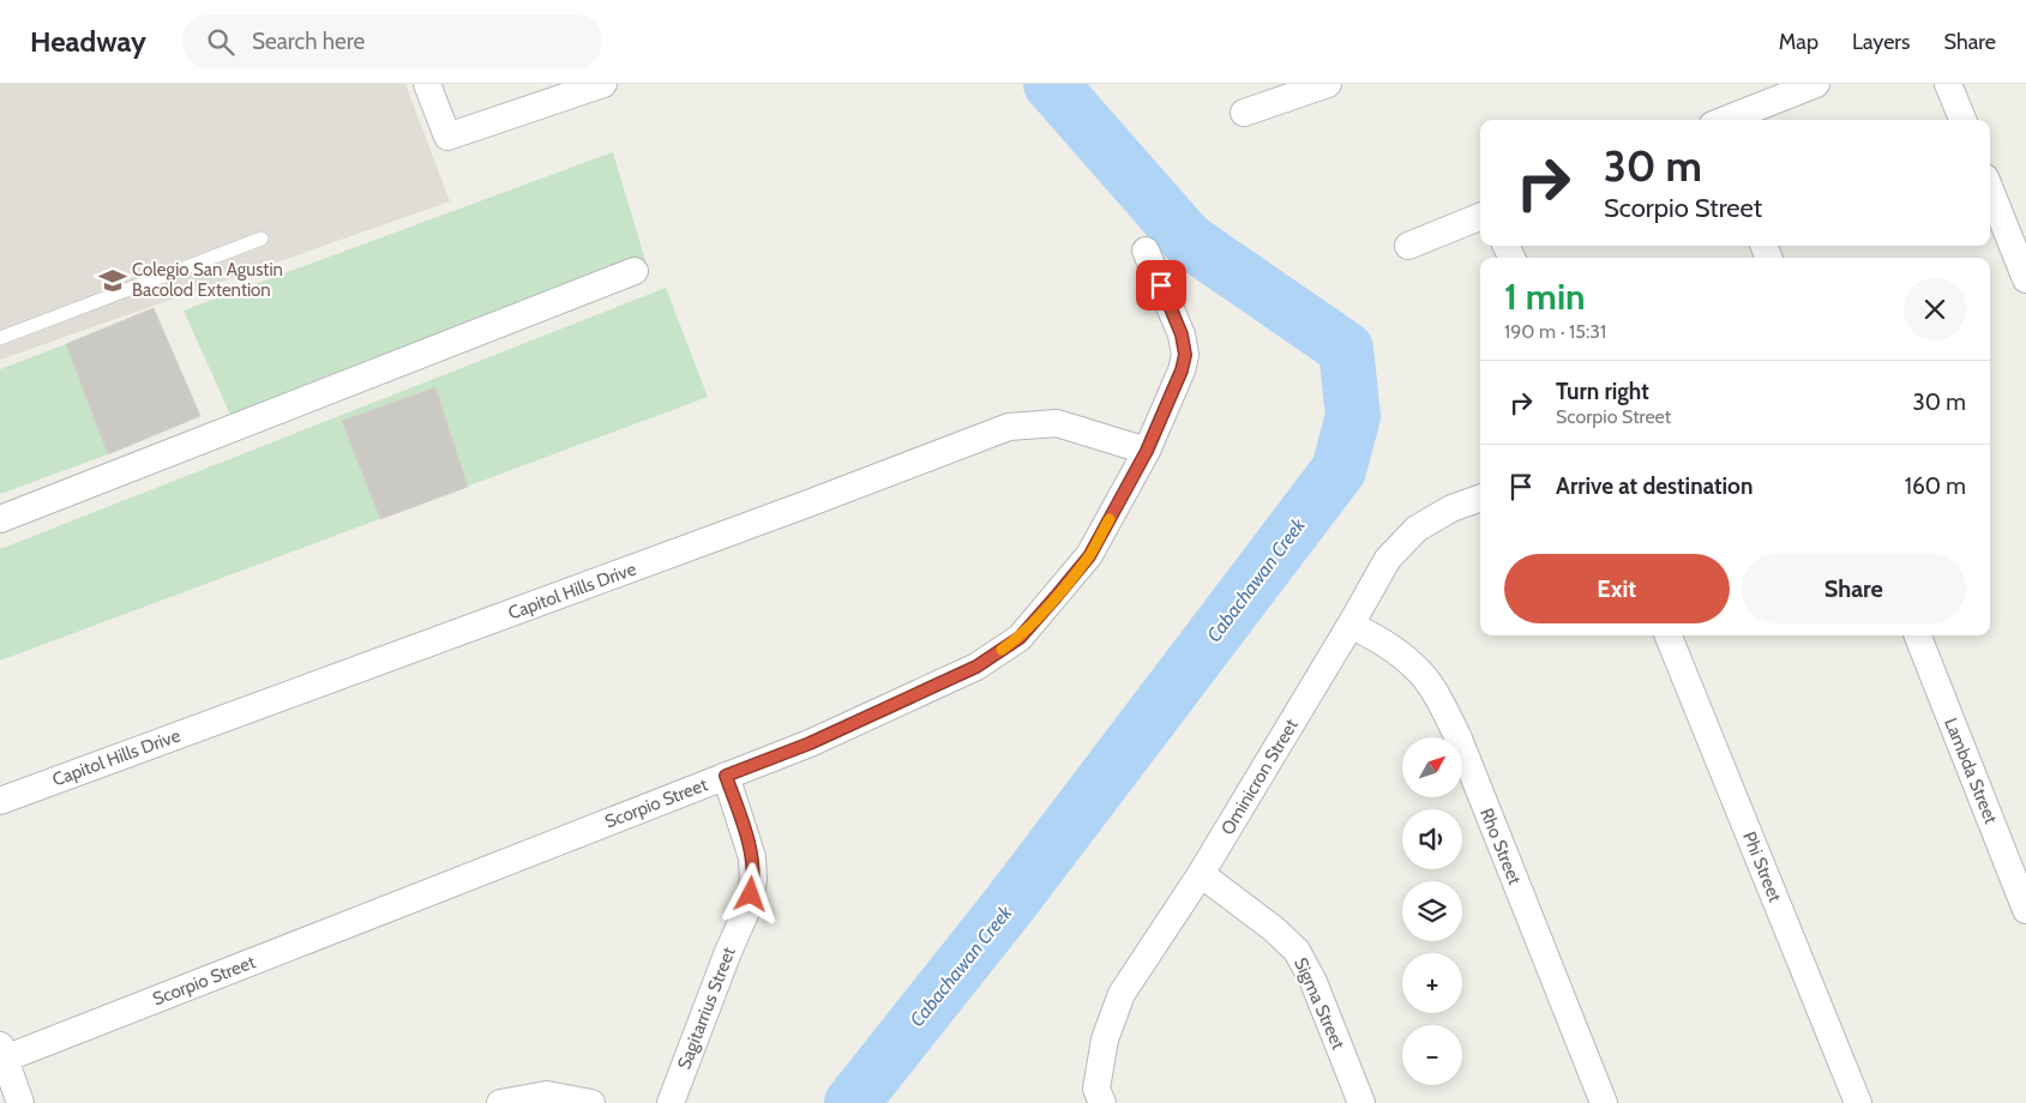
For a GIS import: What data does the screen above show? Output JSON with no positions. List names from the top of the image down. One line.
{"streets":{"street":["Capitol Hills Drive","Lambda Street","Ominicron Street","Scorpio Street","Rho Street","Phi Street","Sigma Street","Sagitarrius Street"]},"crossings":[["Capitol Hills Drive","Scorpio Street"],["Ominicron Street","Rho Street"],["Ominicron Street","Sigma Street"],["Scorpio Street","Sagitarrius Street"]],"water":["Cabachawan Creek"],"places":{"school or university":["Colegio San Agustin Bacolod Extention"]},"north":"top right","page":{"header":"Headway","search":"Search here","nav":["Map","Layers","Share"],"turn":["30 m","Scorpio Street"],"heading":["1 min","190 m · 15:31"],"list":[{"name":"Turn right","note":"Scorpio Street","value":"30 m"},{"name":"Arrive at destination","value":"160 m"}],"buttons":["Exit","Share"],"map_buttons":["+","−"]}}
